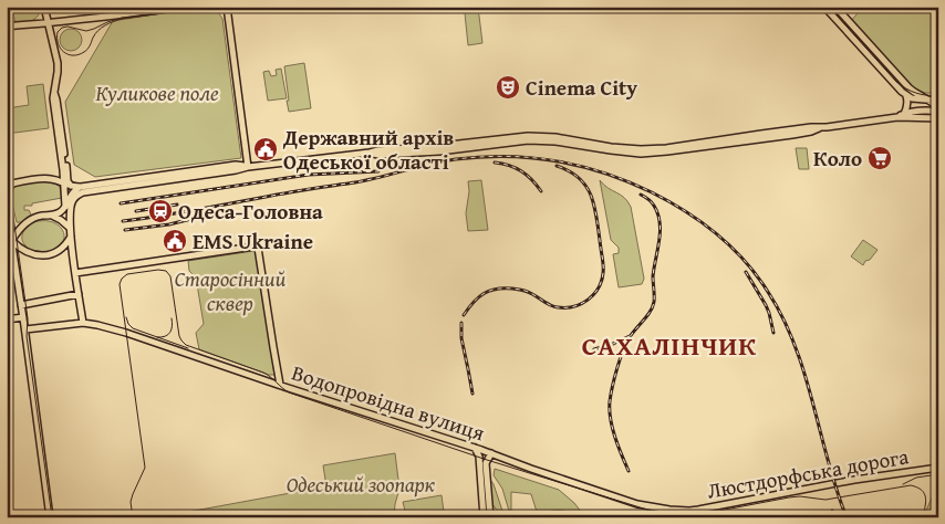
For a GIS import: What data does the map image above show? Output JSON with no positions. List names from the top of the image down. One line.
{"streets":{"main road":["Водопровідна вулиця","Люстдорфська дорога"]},"crossings":[["Водопровідна вулиця","Люстдорфська дорога"]],"districts":["САХАЛІНЧИК"],"parks":["Куликове поле","Старосінний сквер","Одеський зоопарк"],"places":{"theatre":["Cinema City"],"public building":["Державний архів Одеської області","EMS Ukraine"],"supermarket":["Коло"],"station":["Одеса-Головна"]}}
